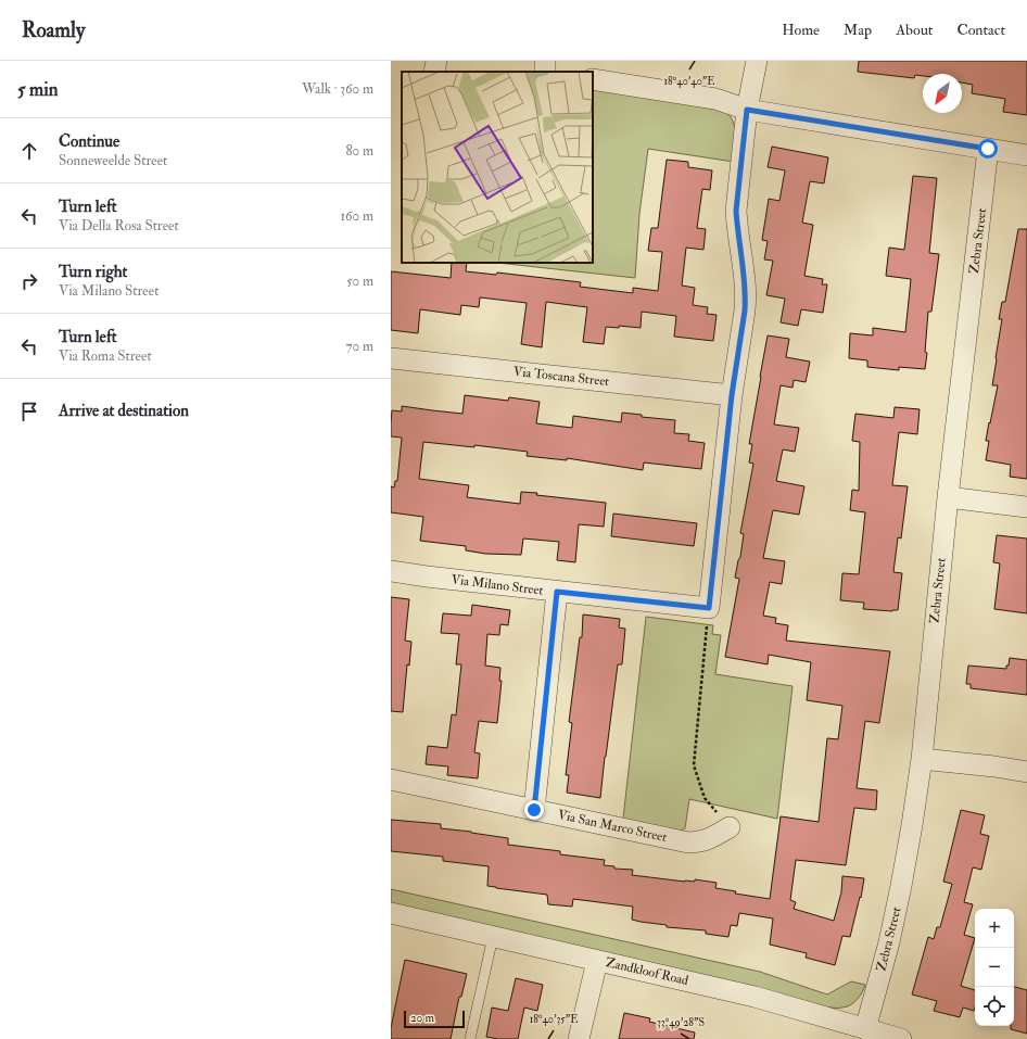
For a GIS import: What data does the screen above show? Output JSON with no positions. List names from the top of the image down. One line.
{"streets":{"street":["Zebra Street","Via Toscana Street","Via Milano Street","Via San Marco Street","Zandkloof Road"]},"crossings":[["Zebra Street","Zandkloof Road"]],"scale_bar":"20 m","north":"bottom left","page":{"header":"Roamly","nav":["Home","Map","About","Contact"],"heading":["5 min","Walk · 360 m"],"list":[["Continue","Sonneweelde Street","80 m"],["Turn left","Via Della Rosa Street","160 m"],["Turn right","Via Milano Street","50 m"],["Turn left","Via Roma Street","70 m"],"Arrive at destination"],"map_buttons":["+","−"],"scale":"20 m"},"coordinates":["18°40'40\"E","18°40'35\"E","33°49'28\"S"]}
